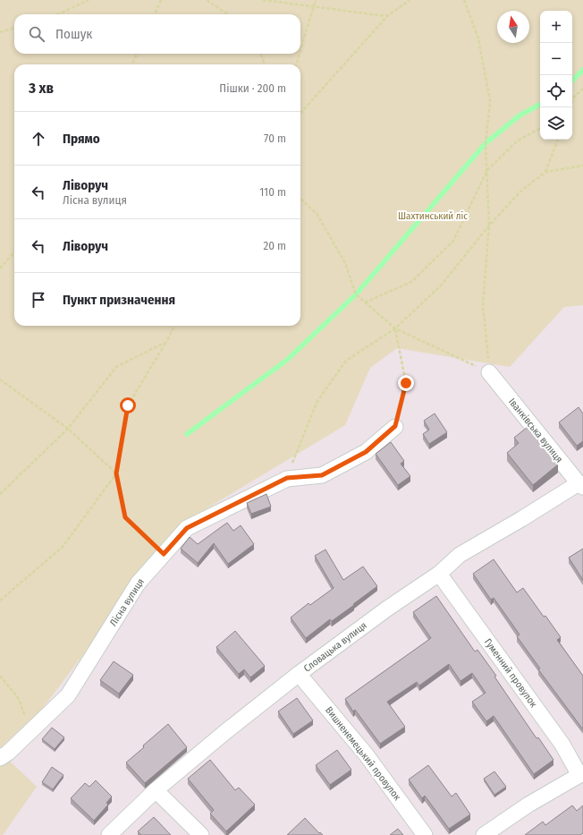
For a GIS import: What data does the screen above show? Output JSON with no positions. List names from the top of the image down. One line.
{"streets":{"street":["Іванківська вулиця","Лісна вулиця","Словацька вулиця","Гуменний провулок","Вишненемецький провулок"]},"crossings":[["Іванківська вулиця","Словацька вулиця"],["Словацька вулиця","Гуменний провулок"],["Словацька вулиця","Вишненемецький провулок"]],"parks":["Шахтинський ліс"],"north":"top","page":{"map_buttons":["+","−"],"search":"Пошук","heading":["3 хв","Пішки · 200 m"],"list":[["Прямо","70 m"],["Ліворуч","Лісна вулиця","110 m"],["Ліворуч","20 m"],"Пункт призначення"]}}
